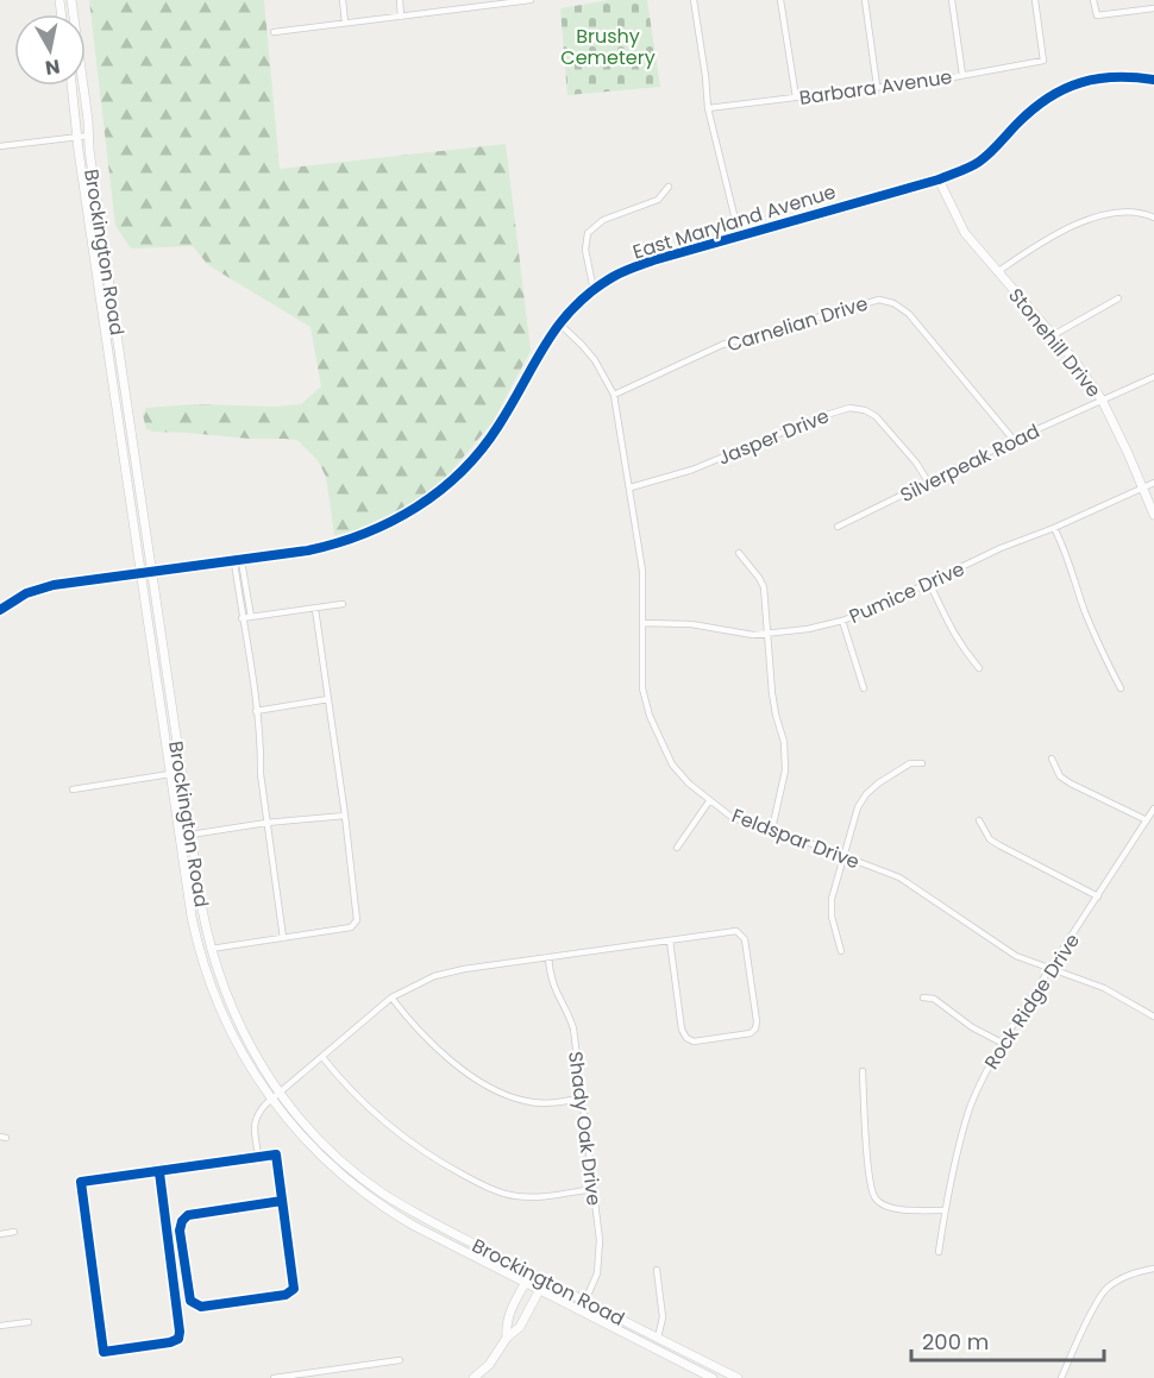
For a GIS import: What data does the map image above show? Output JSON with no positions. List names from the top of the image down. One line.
{"streets":{"main road":["East Maryland Avenue","Brockington Road","Stonehill Drive"],"street":["Barbara Avenue","Carnelian Drive","Jasper Drive","Silverpeak Road","Pumice Drive","Feldspar Drive","Rock Ridge Drive","Shady Oak Drive"]},"crossings":[["East Maryland Avenue","Brockington Road"],["East Maryland Avenue","Stonehill Drive"],["East Maryland Avenue","Feldspar Drive"],["Brockington Road","Shady Oak Drive"],["Carnelian Drive","Silverpeak Road"],["Carnelian Drive","Feldspar Drive"],["Stonehill Drive","Silverpeak Road"],["Stonehill Drive","Pumice Drive"],["Jasper Drive","Silverpeak Road"],["Jasper Drive","Feldspar Drive"],["Pumice Drive","Feldspar Drive"],["Feldspar Drive","Rock Ridge Drive"]],"parks":["Brushy Cemetery"],"scale_bar":"200 m","north":"bottom"}
